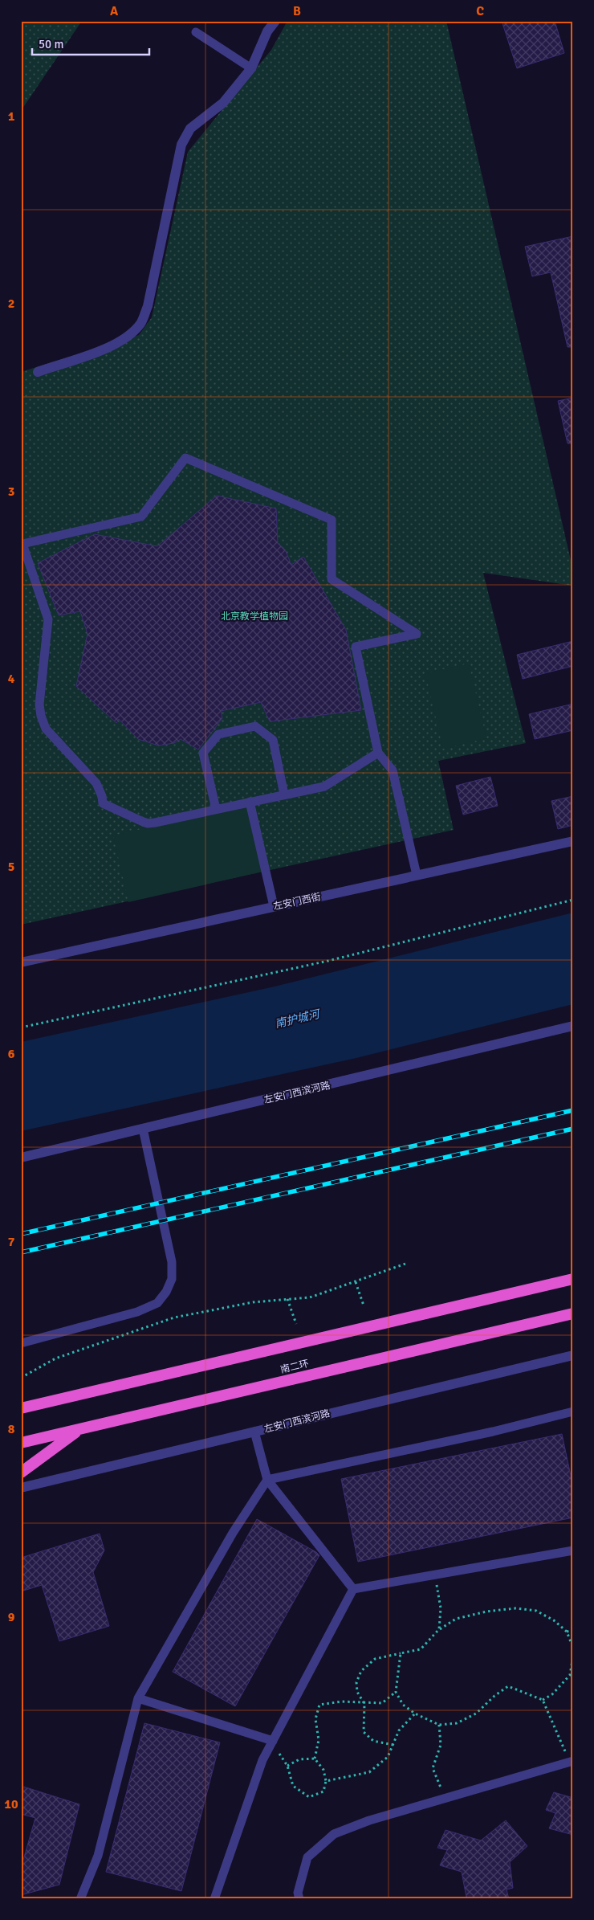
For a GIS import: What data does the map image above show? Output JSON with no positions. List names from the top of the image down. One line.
{"streets":{"highway":["南二环"],"street":["左安门西街","左安门西滨河路"]},"water":["南护城河"],"parks":["北京教学植物园"],"scale_bar":"50 m","grid":{"columns":["A","B","C"],"rows":["1","2","3","4","5","6","7","8","9","10"]}}
